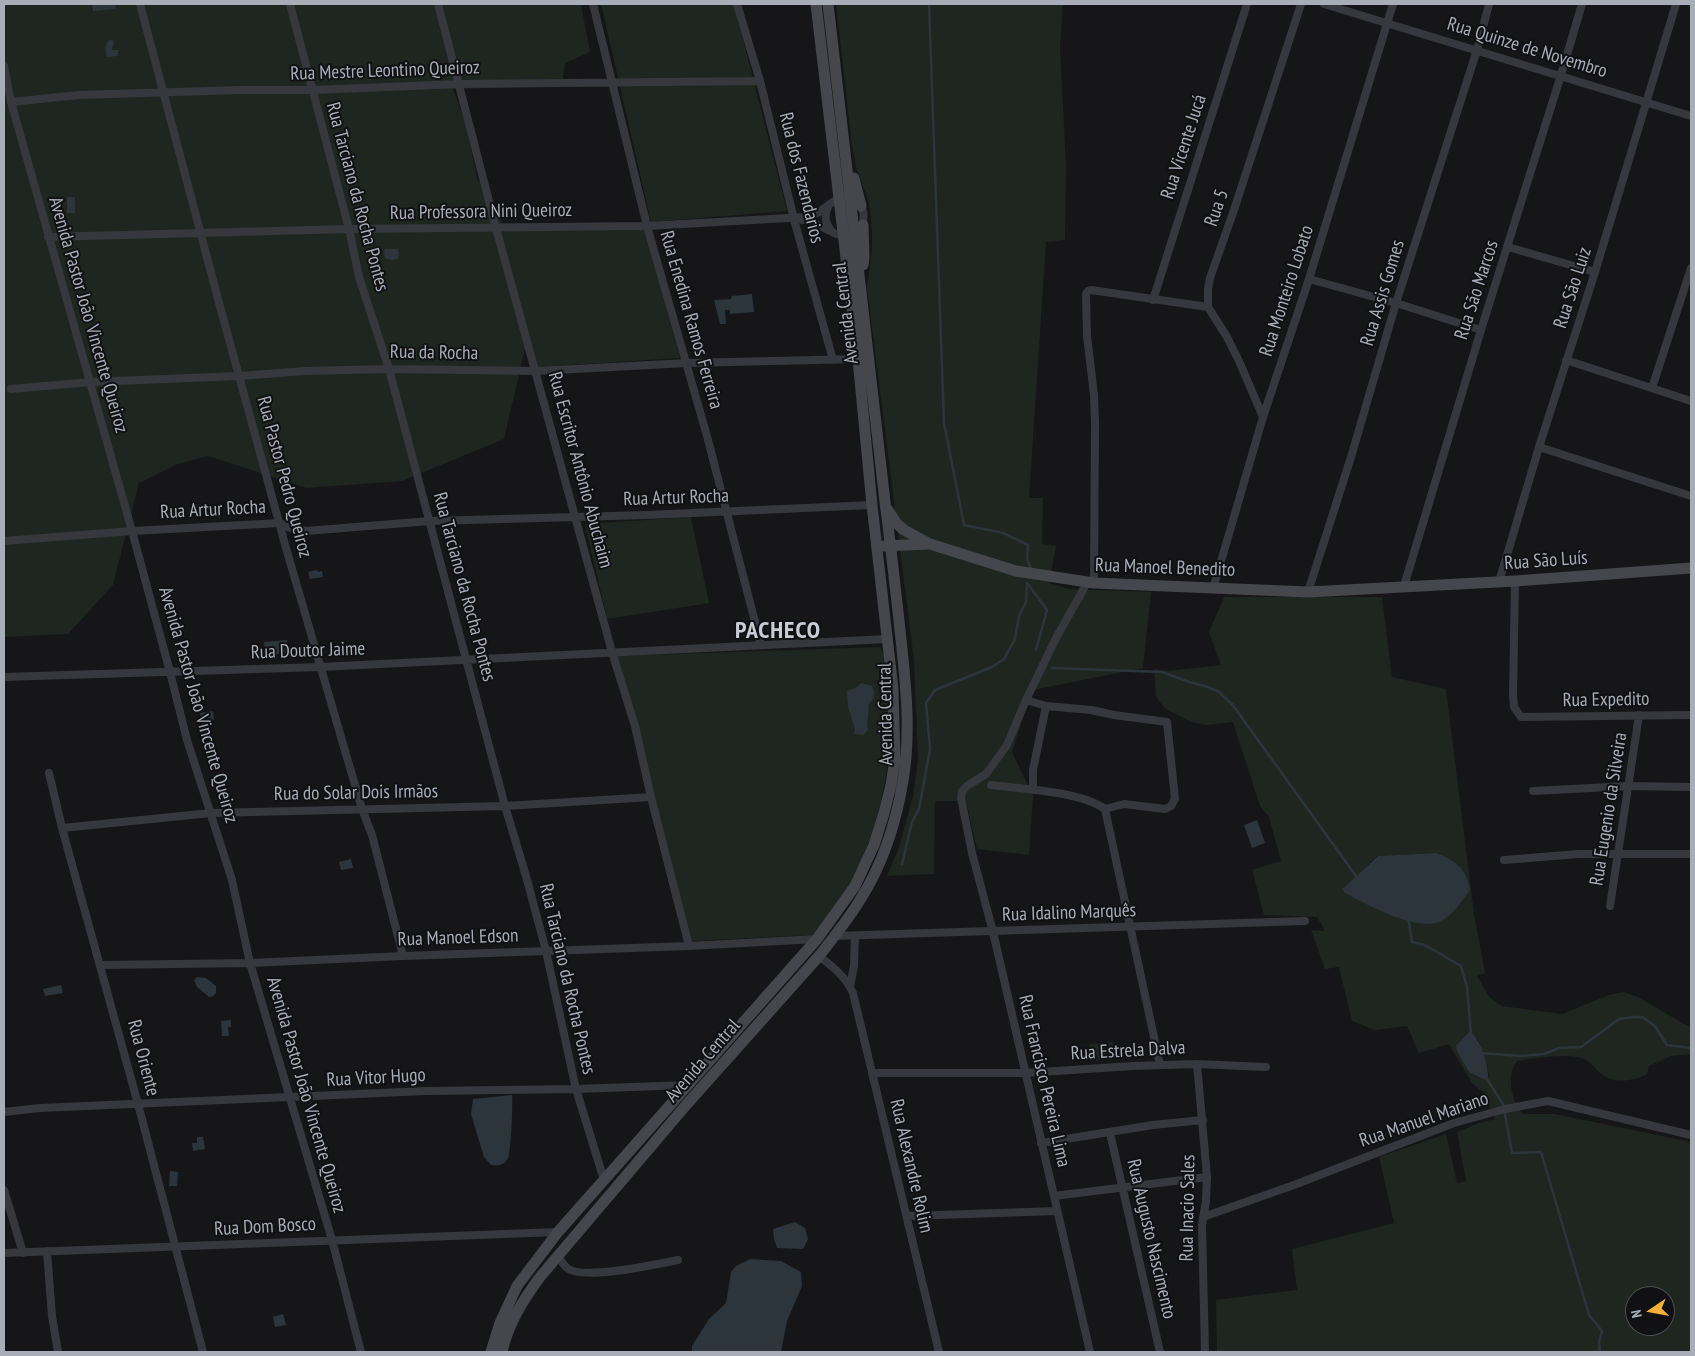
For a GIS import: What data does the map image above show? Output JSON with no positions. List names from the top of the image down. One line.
{"streets":{"main road":["Avenida Central","Rua São Luís","Rua Manoel Benedito"],"street":["Rua Quinze de Novembro","Rua Mestre Leontino Queiroz","Rua Vicente Jucá","Rua dos Fazendarios","Rua Tarciano da Rocha Pontes","Rua 5","Rua Professora Nini Queiroz","Rua São Luiz","Rua São Marcos","Rua Monteiro Lobato","Rua Assis Gomes","Avenida Pastor João Vincente Queiroz","Rua Enedina Ramos Ferreira","Rua da Rocha","Rua Escritor Antônio Abuchaim","Rua Pastor Pedro Queiroz","Rua Artur Rocha","Rua Doutor Jaime","Rua Expedito","Rua do Solar Dois Irmãos","Rua Eugenio da Silveira","Rua Idalino Marquês","Rua Manoel Edson","Rua Estrela Dalva","Rua Oriente","Rua Vitor Hugo","Rua Francisco Pereira Lima","Rua Manuel Mariano","Rua Alexandre Rolim","Rua Inacio Sales","Rua Dom Bosco","Rua Augusto Nascimento"]},"crossings":[["Rua Quinze de Novembro","Rua São Luiz"],["Rua Quinze de Novembro","Rua São Marcos"],["Rua Quinze de Novembro","Rua Monteiro Lobato"],["Rua Quinze de Novembro","Rua Assis Gomes"],["Rua Mestre Leontino Queiroz","Rua dos Fazendarios"],["Rua Mestre Leontino Queiroz","Rua Tarciano da Rocha Pontes"],["Rua Mestre Leontino Queiroz","Avenida Pastor João Vincente Queiroz"],["Rua Mestre Leontino Queiroz","Rua Enedina Ramos Ferreira"],["Rua Mestre Leontino Queiroz","Rua Escritor Antônio Abuchaim"],["Rua Mestre Leontino Queiroz","Rua Pastor Pedro Queiroz"],["Rua dos Fazendarios","Rua Professora Nini Queiroz"],["Rua dos Fazendarios","Rua da Rocha"],["Rua Tarciano da Rocha Pontes","Rua Professora Nini Queiroz"],["Rua Tarciano da Rocha Pontes","Avenida Central"],["Rua Tarciano da Rocha Pontes","Rua da Rocha"],["Rua Tarciano da Rocha Pontes","Rua Artur Rocha"],["Rua Tarciano da Rocha Pontes","Rua Doutor Jaime"],["Rua Tarciano da Rocha Pontes","Rua do Solar Dois Irmãos"],["Rua Tarciano da Rocha Pontes","Rua Manoel Edson"],["Rua Tarciano da Rocha Pontes","Rua Vitor Hugo"],["Rua Professora Nini Queiroz","Avenida Pastor João Vincente Queiroz"],["Rua Professora Nini Queiroz","Rua Enedina Ramos Ferreira"],["Rua Professora Nini Queiroz","Rua Escritor Antônio Abuchaim"],["Rua Professora Nini Queiroz","Rua Pastor Pedro Queiroz"],["Rua São Luiz","Rua São Luís"],["Rua São Marcos","Rua São Luís"],["Rua São Marcos","Rua Manoel Benedito"],["Rua Monteiro Lobato","Rua Manoel Benedito"],["Rua Assis Gomes","Rua Manoel Benedito"],["Avenida Central","Rua da Rocha"],["Avenida Central","Rua Artur Rocha"],["Avenida Central","Rua Manoel Benedito"],["Avenida Central","Rua Doutor Jaime"],["Avenida Central","Rua Idalino Marquês"],["Avenida Central","Rua Manoel Edson"],["Avenida Central","Rua Vitor Hugo"],["Avenida Central","Rua Alexandre Rolim"],["Avenida Central","Rua Dom Bosco"],["Avenida Pastor João Vincente Queiroz","Rua da Rocha"],["Avenida Pastor João Vincente Queiroz","Rua Artur Rocha"],["Avenida Pastor João Vincente Queiroz","Rua Doutor Jaime"],["Avenida Pastor João Vincente Queiroz","Rua do Solar Dois Irmãos"],["Avenida Pastor João Vincente Queiroz","Rua Manoel Edson"],["Avenida Pastor João Vincente Queiroz","Rua Vitor Hugo"],["Avenida Pastor João Vincente Queiroz","Rua Dom Bosco"],["Rua Enedina Ramos Ferreira","Rua da Rocha"],["Rua Enedina Ramos Ferreira","Rua Artur Rocha"],["Rua Enedina Ramos Ferreira","Rua Doutor Jaime"],["Rua da Rocha","Rua Escritor Antônio Abuchaim"],["Rua da Rocha","Rua Pastor Pedro Queiroz"],["Rua Escritor Antônio Abuchaim","Rua Artur Rocha"],["Rua Escritor Antônio Abuchaim","Rua Doutor Jaime"],["Rua Escritor Antônio Abuchaim","Rua do Solar Dois Irmãos"],["Rua Escritor Antônio Abuchaim","Rua Manoel Edson"],["Rua Pastor Pedro Queiroz","Rua Artur Rocha"],["Rua Pastor Pedro Queiroz","Rua Doutor Jaime"],["Rua Pastor Pedro Queiroz","Rua do Solar Dois Irmãos"],["Rua Pastor Pedro Queiroz","Rua Manoel Edson"],["Rua São Luís","Rua Manoel Benedito"],["Rua São Luís","Rua Expedito"],["Rua Expedito","Rua Eugenio da Silveira"],["Rua do Solar Dois Irmãos","Rua Oriente"],["Rua Idalino Marquês","Rua Francisco Pereira Lima"],["Rua Idalino Marquês","Rua Alexandre Rolim"],["Rua Manoel Edson","Rua Oriente"],["Rua Estrela Dalva","Rua Francisco Pereira Lima"],["Rua Estrela Dalva","Rua Alexandre Rolim"],["Rua Estrela Dalva","Rua Inacio Sales"],["Rua Oriente","Rua Vitor Hugo"],["Rua Oriente","Rua Dom Bosco"],["Rua Manuel Mariano","Rua Inacio Sales"]],"districts":["PACHECO"],"north":"left"}
